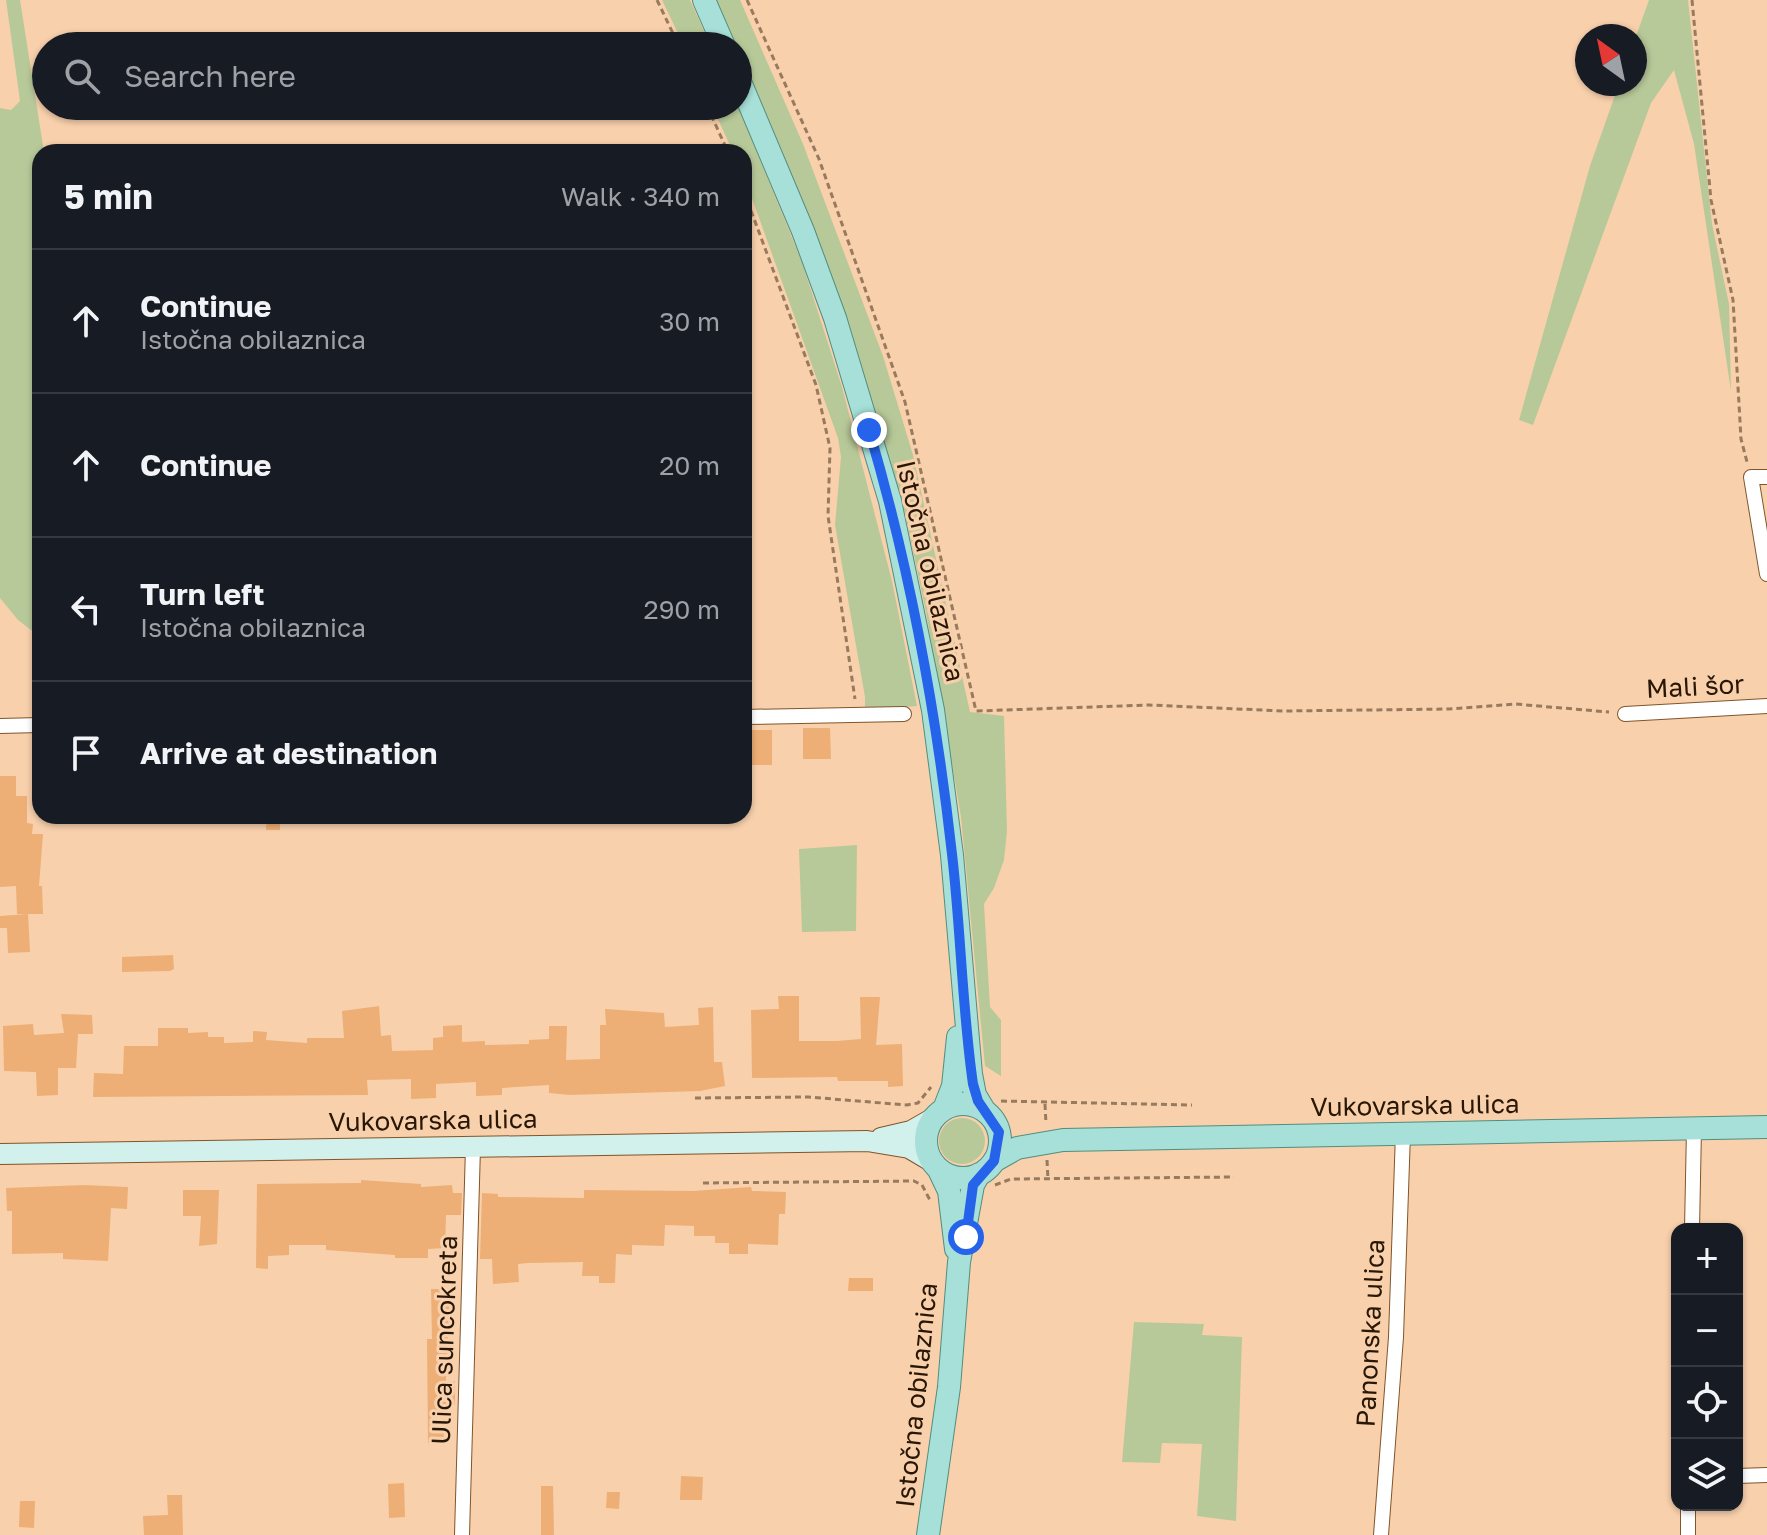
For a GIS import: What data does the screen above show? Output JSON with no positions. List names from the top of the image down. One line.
{"streets":{"main road":["Istočna obilaznica","Vukovarska ulica"],"street":["Mali šor","Panonska ulica","Ulica suncokreta"]},"crossings":[["Istočna obilaznica","Vukovarska ulica"],["Vukovarska ulica","Panonska ulica"],["Vukovarska ulica","Ulica suncokreta"]],"north":"top left","page":{"search":"Search here","heading":["5 min","Walk · 340 m"],"list":[["Continue","Istočna obilaznica","30 m"],["Continue","20 m"],["Turn left","Istočna obilaznica","290 m"],"Arrive at destination"],"map_buttons":["+","−"]}}
